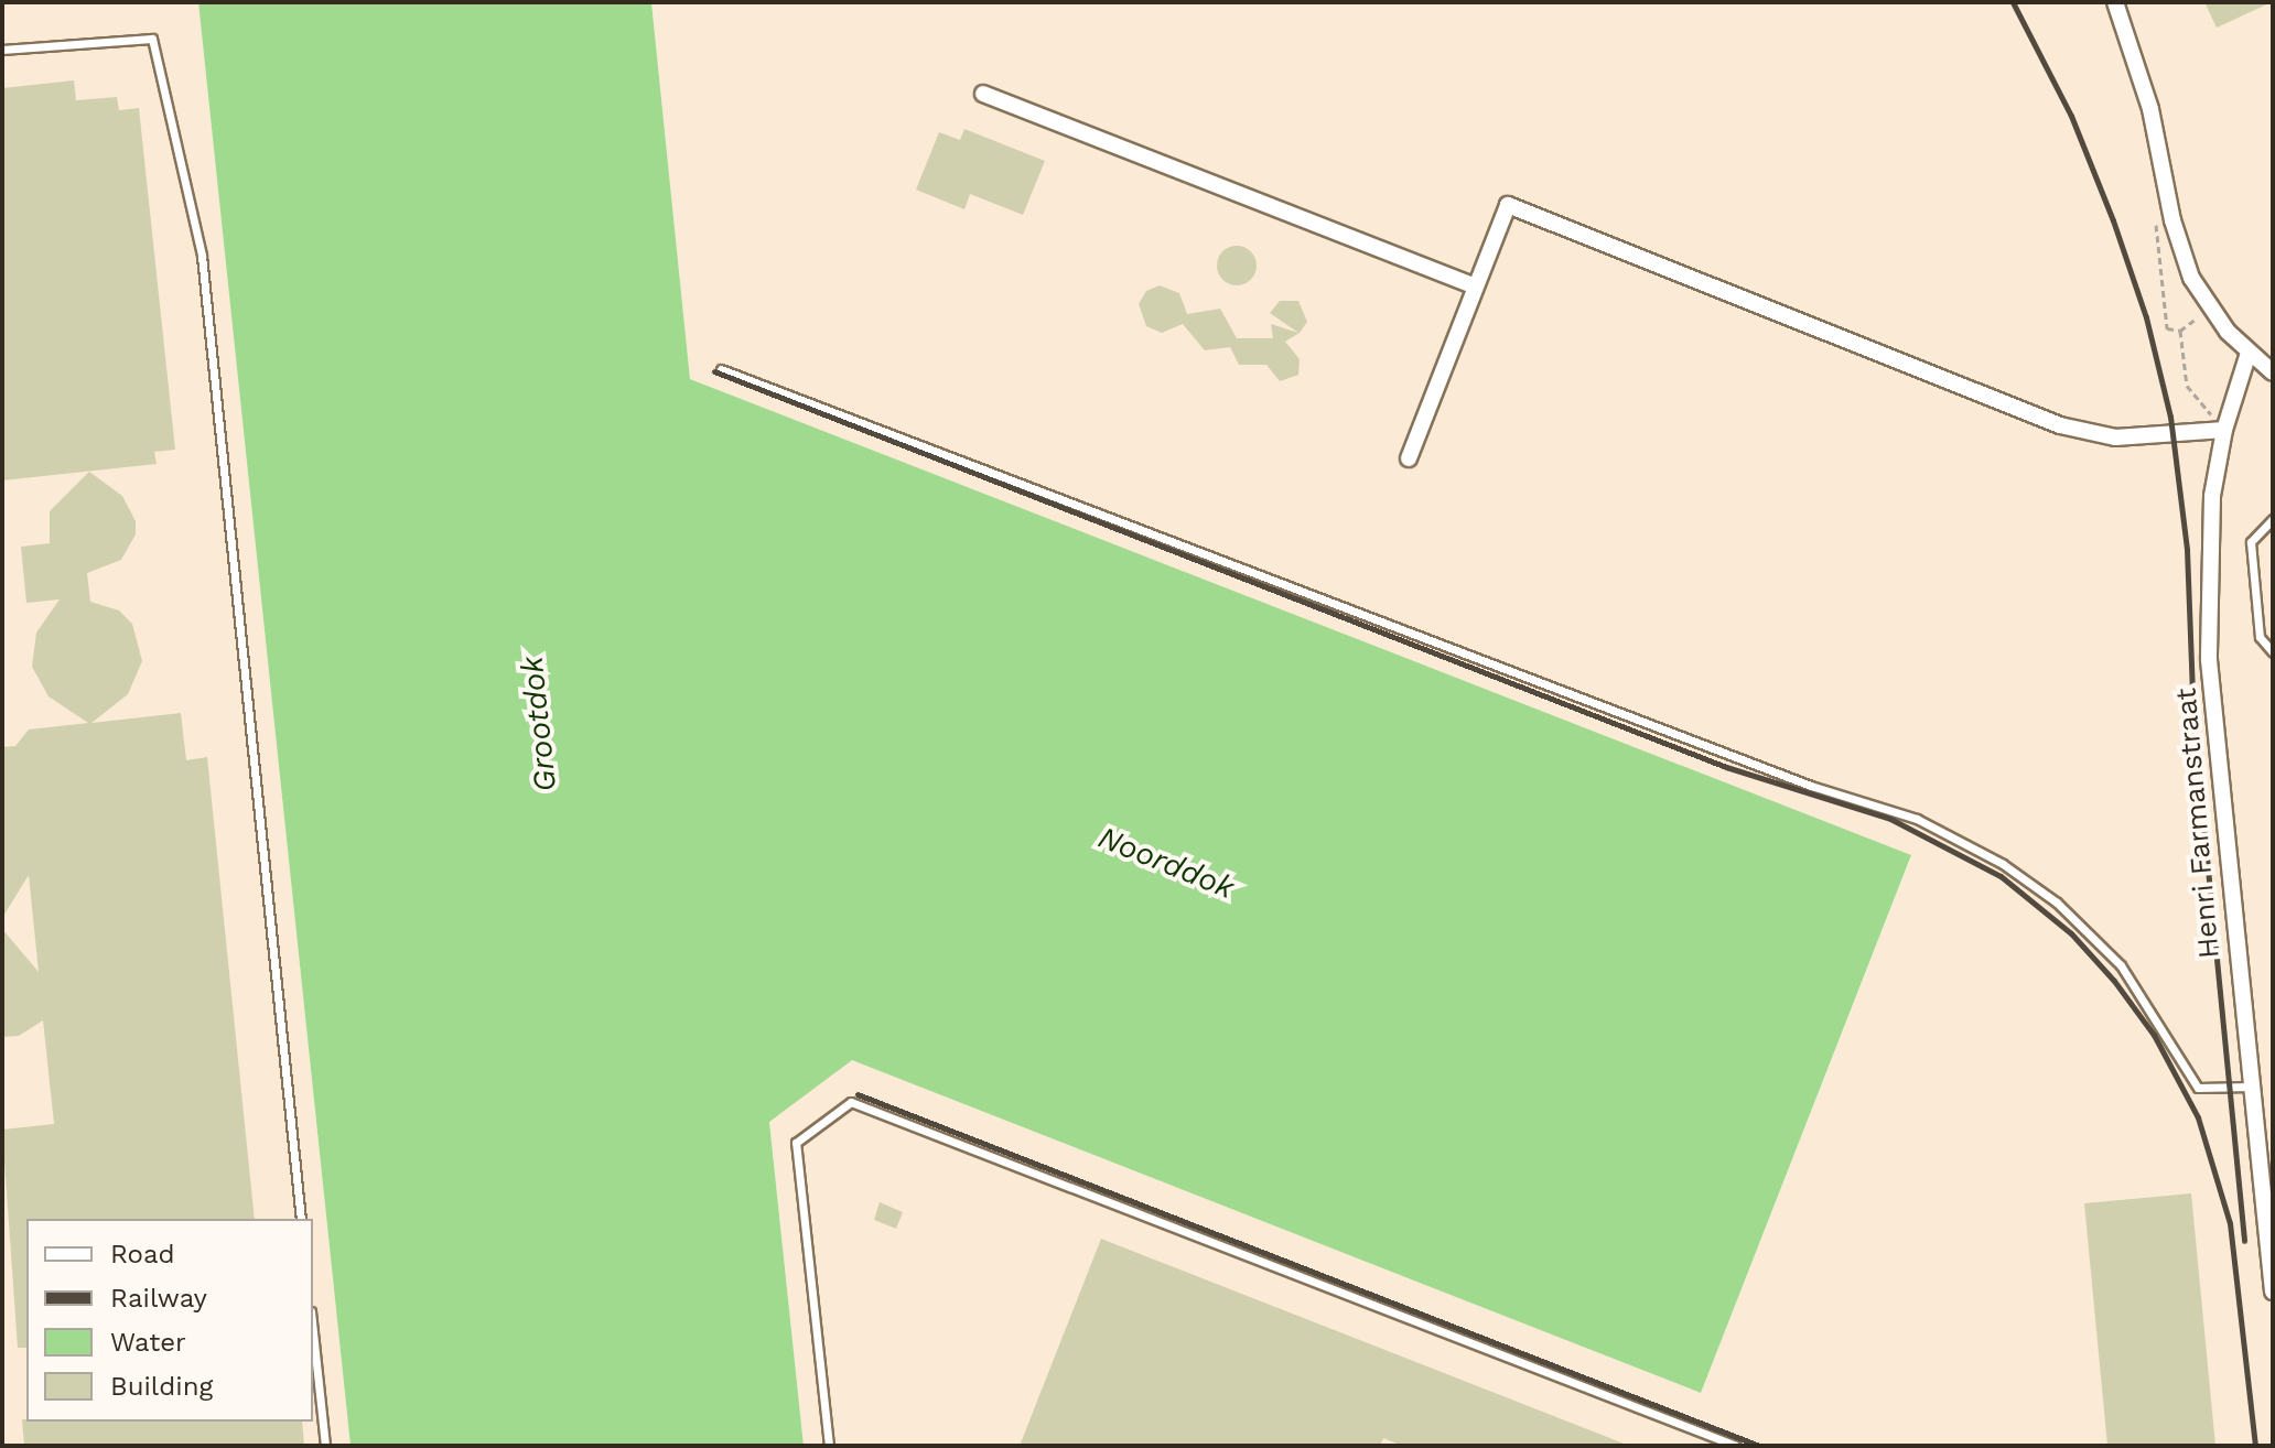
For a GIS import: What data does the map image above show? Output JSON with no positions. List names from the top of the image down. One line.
{"streets":{"street":["Henri Farmanstraat"]},"water":["Grootdok","Noorddok"],"legend":["Road","Railway","Water","Building"]}
